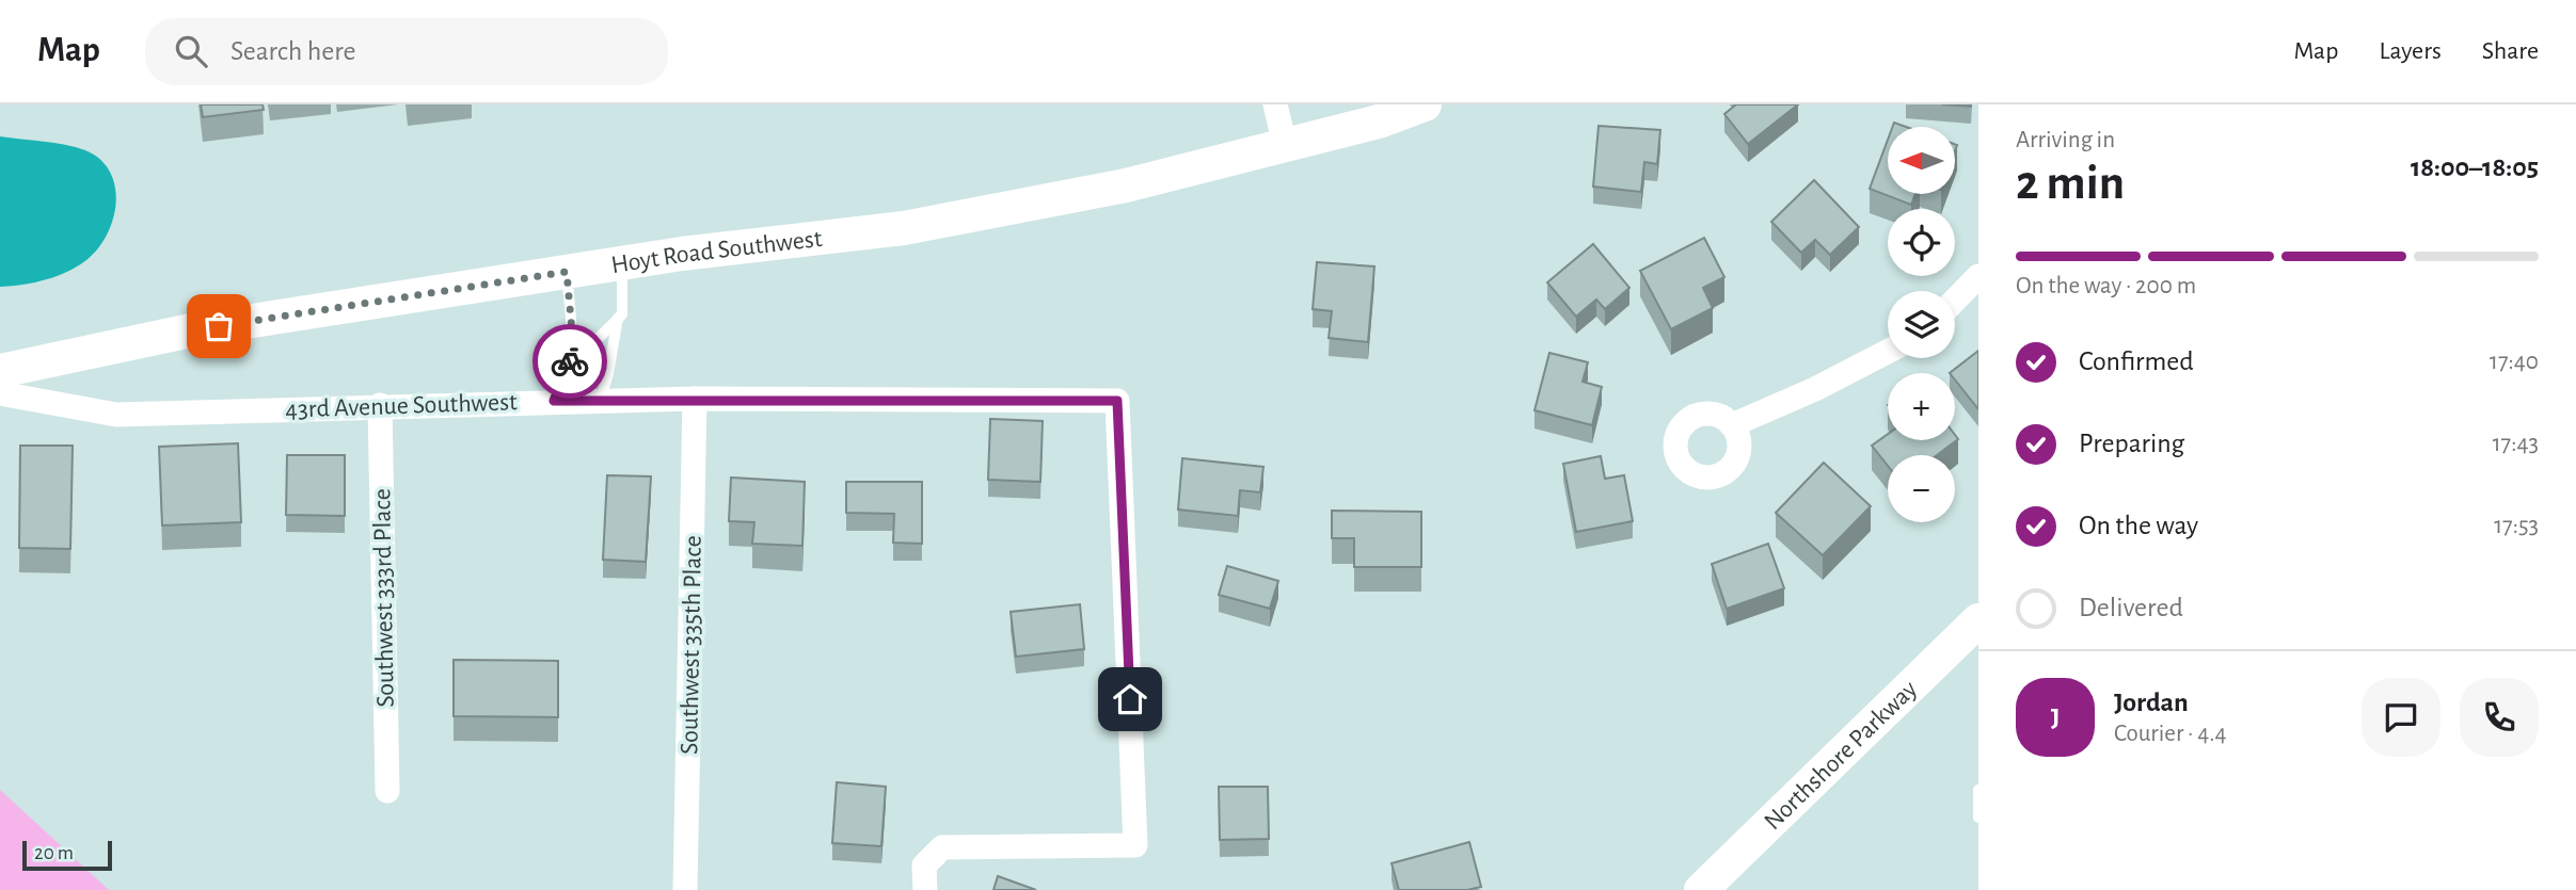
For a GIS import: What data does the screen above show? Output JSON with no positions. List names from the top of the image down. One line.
{"streets":{"main road":["Hoyt Road Southwest","Northshore Parkway"],"street":["43rd Avenue Southwest","Southwest 333rd Place","Southwest 335th Place"]},"crossings":[["43rd Avenue Southwest","Southwest 333rd Place"],["43rd Avenue Southwest","Southwest 335th Place"]],"scale_bar":"20 m","north":"left","page":{"header":"Map","search":"Search here","nav":["Map","Layers","Share"],"heading":["2 min","Arriving in","18:00–18:05"],"panel":["Jordan","Courier · 4.4"],"map_buttons":["+","−"],"bar":"On the way · 200 m","list":[["Confirmed","17:40"],["Preparing","17:43"],["On the way","17:53"],"Delivered"],"round":"J","scale":"20 m"}}
